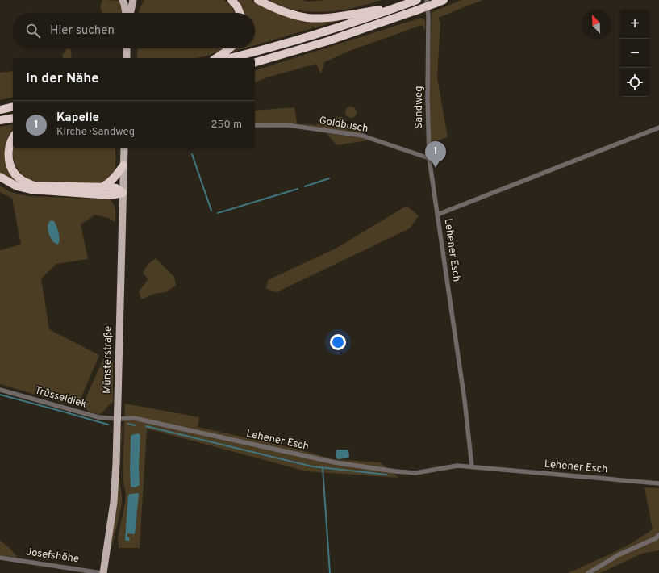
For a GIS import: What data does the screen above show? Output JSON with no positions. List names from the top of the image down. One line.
{"streets":{"main road":["Münsterstraße"],"street":["Sandweg","Goldbusch","Lehener Esch","Trüsseldiek","Josefshöhe"]},"crossings":[["Sandweg","Goldbusch"],["Sandweg","Lehener Esch"],["Lehener Esch","Münsterstraße"],["Lehener Esch","Trüsseldiek"],["Münsterstraße","Trüsseldiek"],["Münsterstraße","Josefshöhe"]],"north":"top left","page":{"map_buttons":["+","−"],"search":"Hier suchen","heading":"In der Nähe","list":[{"mark":"1","name":"Kapelle","note":"Kirche · Sandweg","value":"250 m"}],"pins":"1"}}
